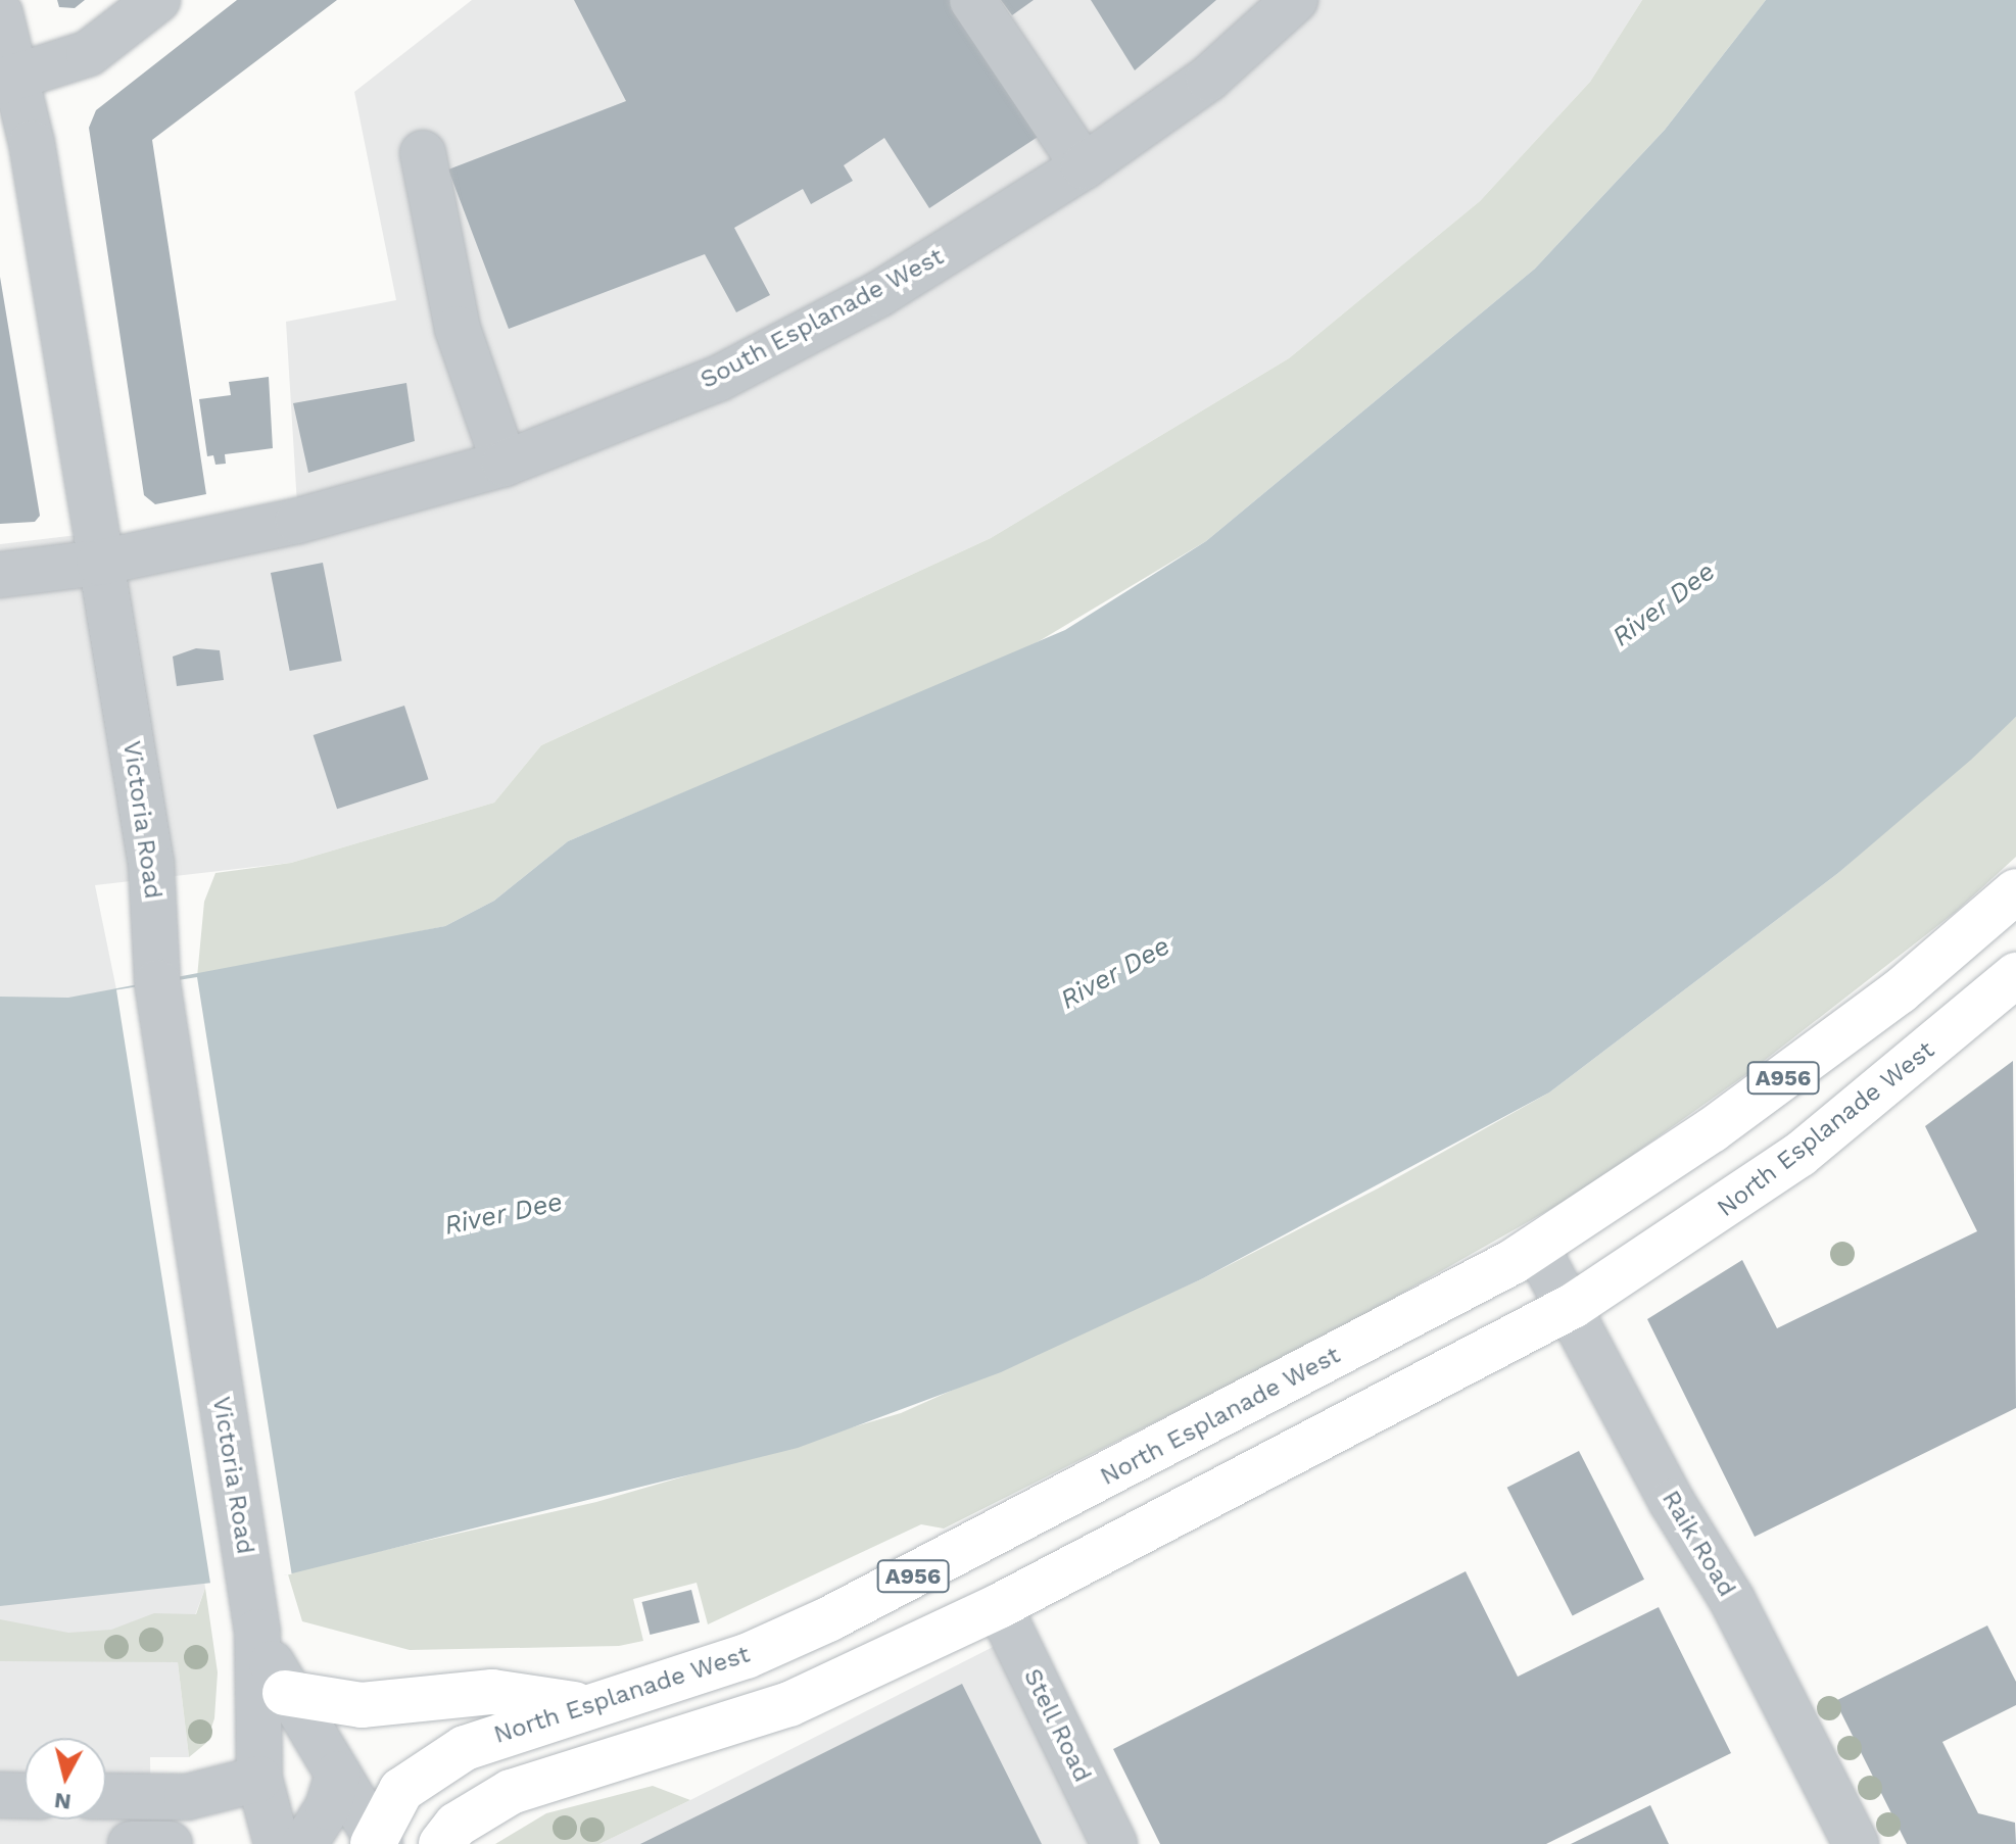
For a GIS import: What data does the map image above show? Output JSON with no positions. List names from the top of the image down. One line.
{"streets":{"main road":["A956","North Esplanade West"],"street":["South Esplanade West","Victoria Road","Raik Road","Stell Road"]},"crossings":[["South Esplanade West","Victoria Road"],["Victoria Road","North Esplanade West"],["North Esplanade West","Raik Road"],["North Esplanade West","Stell Road"]],"water":["River Dee"],"north":"bottom"}
